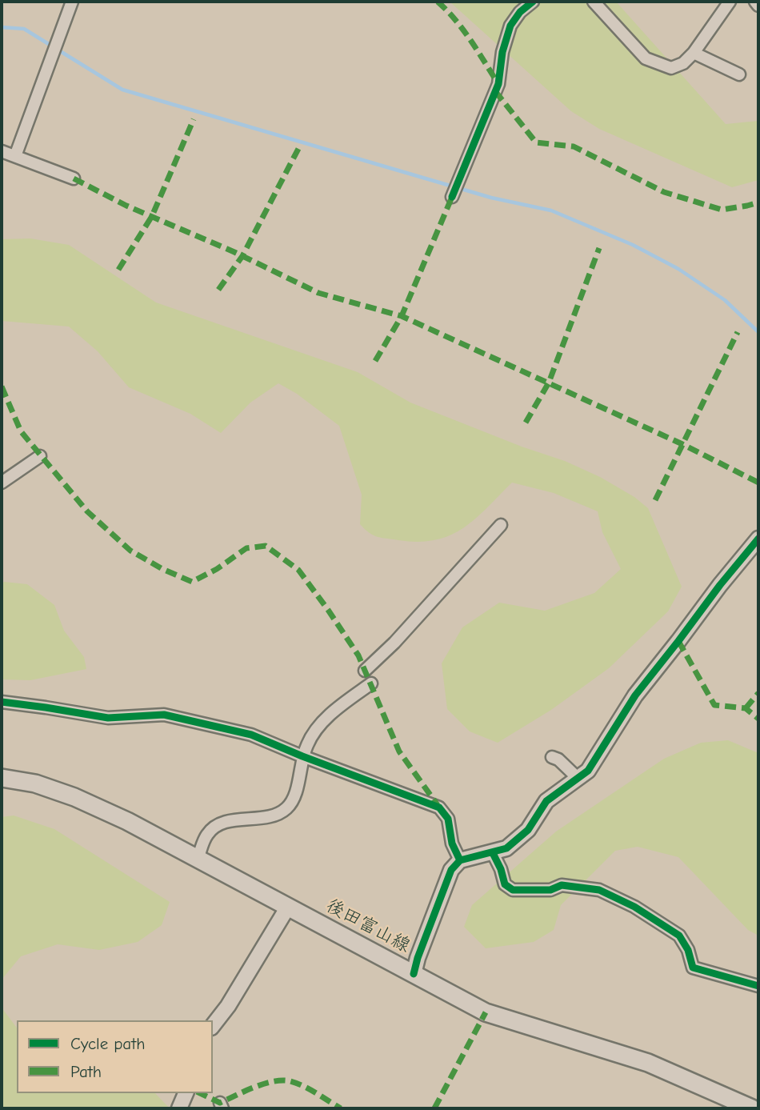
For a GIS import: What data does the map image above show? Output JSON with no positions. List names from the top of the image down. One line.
{"streets":{"main road":["後田富山線"]},"legend":["Cycle path","Path"]}
